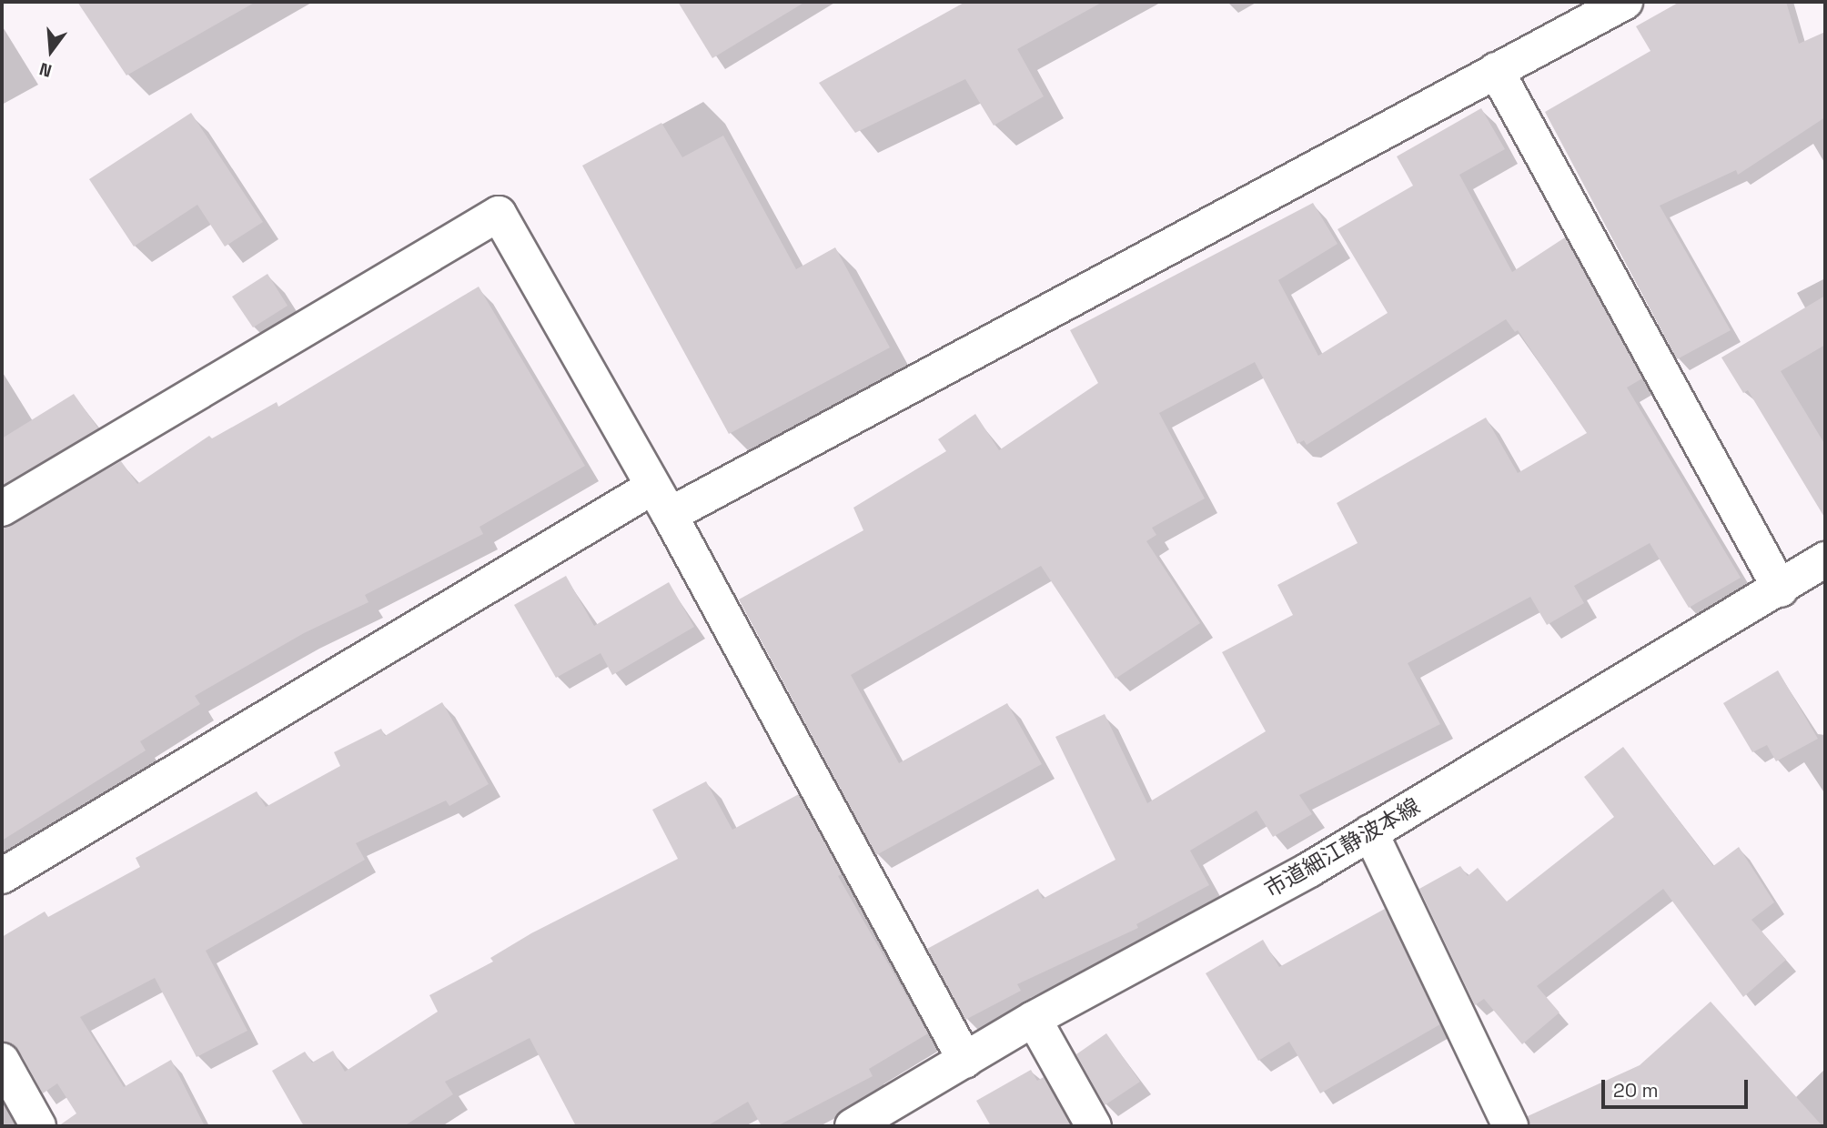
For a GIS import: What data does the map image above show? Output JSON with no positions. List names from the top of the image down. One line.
{"streets":{"street":["市道細江静波本線"]},"scale_bar":"20 m","north":"bottom"}
